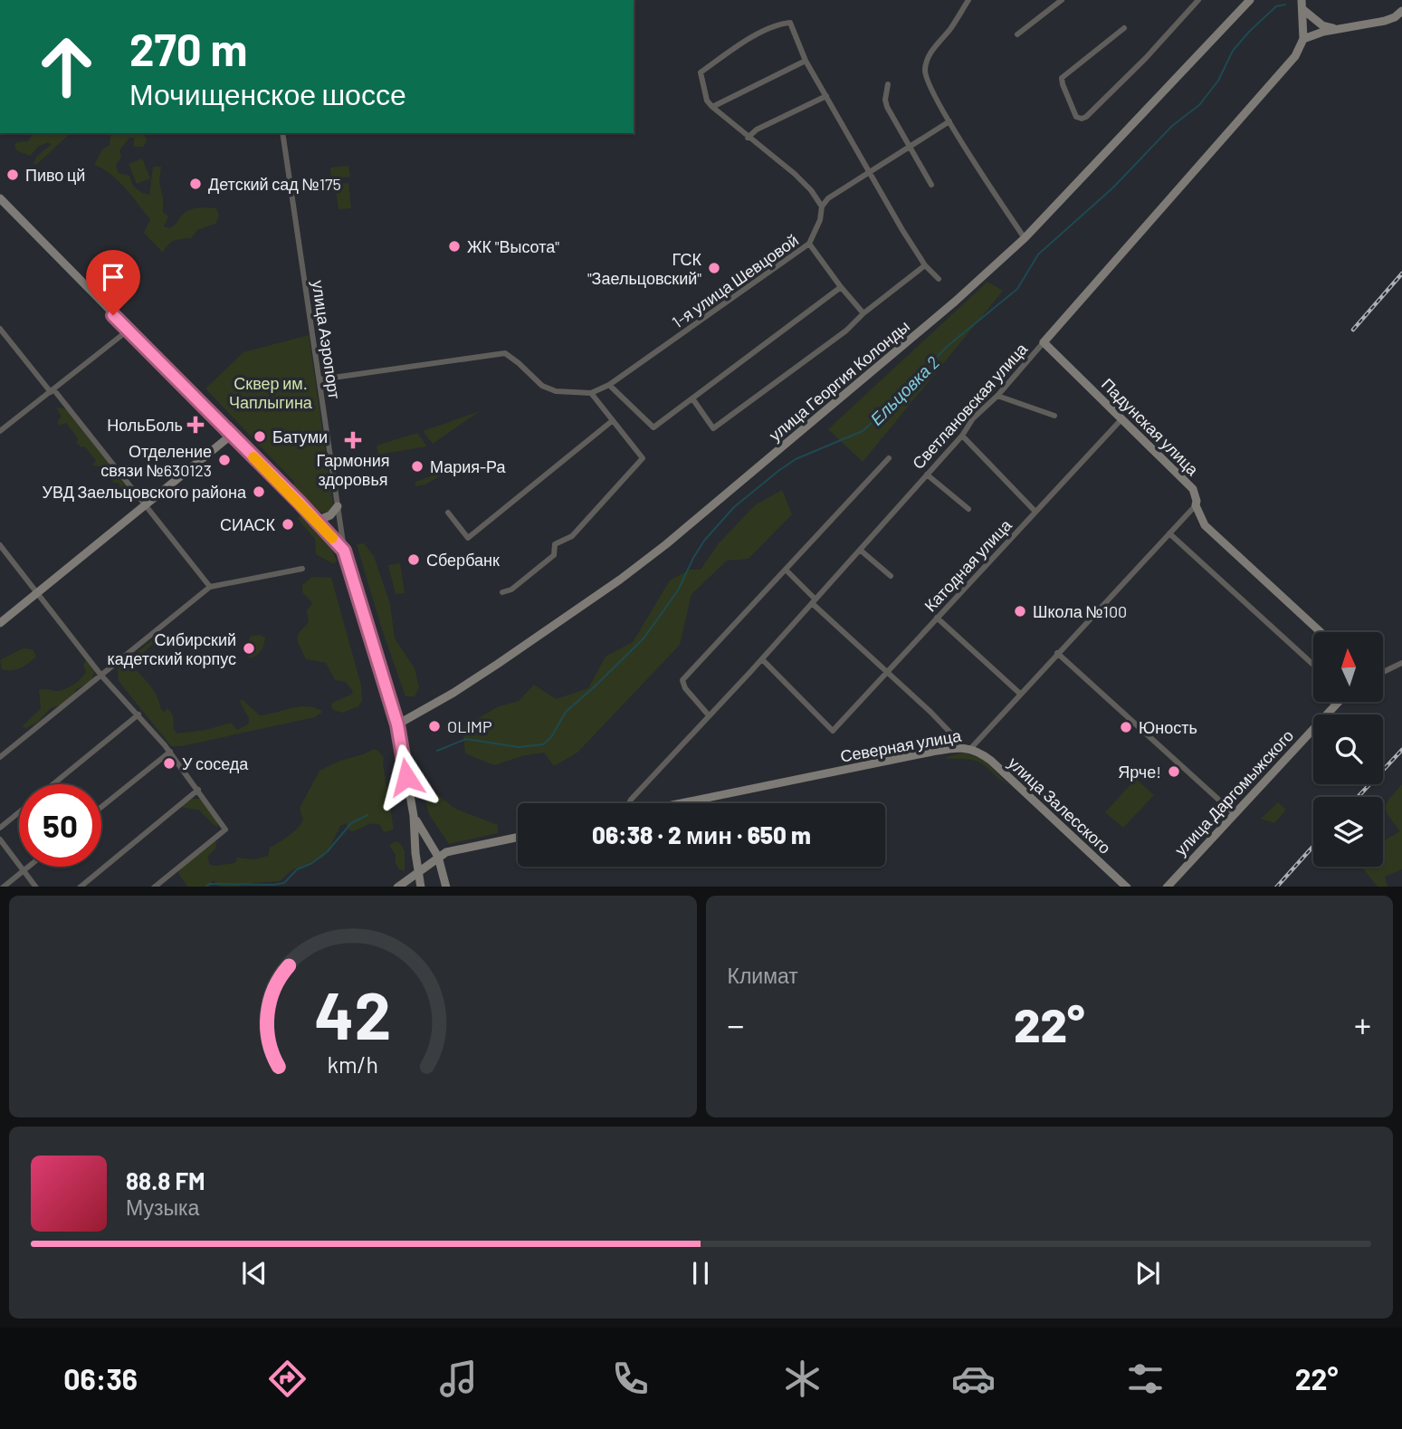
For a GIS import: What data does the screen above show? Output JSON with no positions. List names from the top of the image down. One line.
{"streets":{"main road":["улица Георгия Колонды","Светлановская улица","Падунская улица","Северная улица","улица Даргомыжского","улица Залесского"],"street":["1-я улица Шевцовой","улица Аэропорт","Катодная улица"]},"crossings":[["Светлановская улица","Падунская улица"],["Светлановская улица","Катодная улица"],["Падунская улица","Катодная улица"],["Падунская улица","Северная улица"],["Северная улица","улица Залесского"]],"water":["Ельцовка 2"],"parks":["Сквер им. Чаплыгина"],"places":{"other":["Пиво цй","Детский сад №175","ЖК \"Высота\"","ГСК \"Заельцовский\"","Батуми","Отделение связи №630123","Мария-Ра","УВД Заельцовского района","СИАСК","Сбербанк","Школа №100","Сибирский кадетский корпус","OLIMP","Юность","У соседа","Ярче!"],"health":["НольБоль","Гармония здоровья"]},"north":"top","page":{"turn":["270 m","Мочищенское шоссе"],"limit":"50","trip":"06:38 · 2 мин · 650 m","tile":"Климат","heat":["−","22°","+"],"song":["88.8 FM","Музыка"],"tabs":["06:36","22°"],"gauge":["42","km/h"]}}
